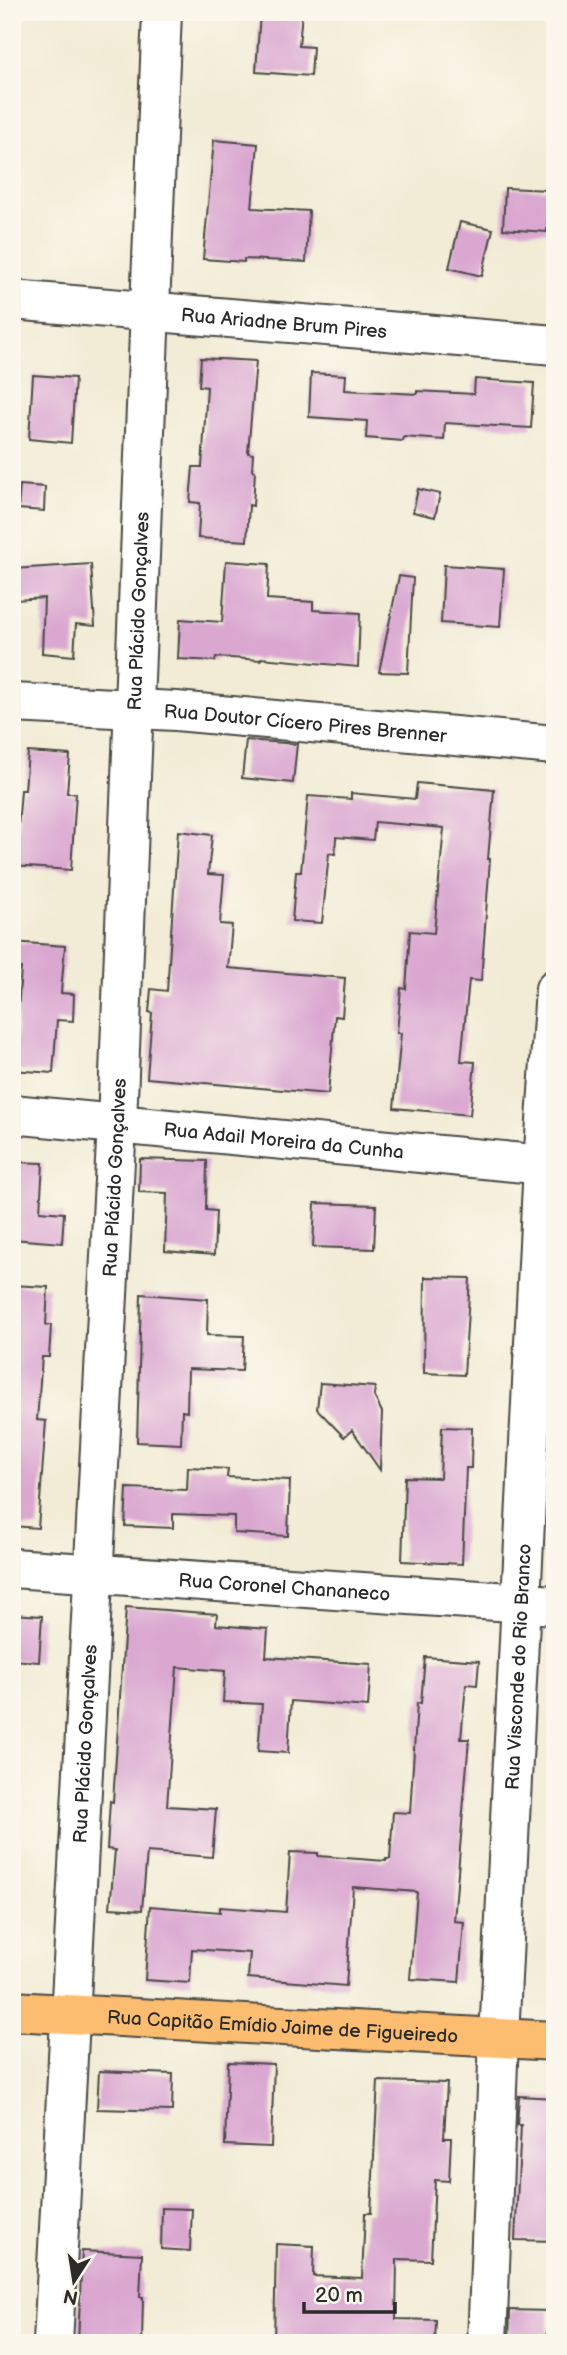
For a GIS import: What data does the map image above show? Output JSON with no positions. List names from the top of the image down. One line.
{"streets":{"main road":["Rua Capitão Emídio Jaime de Figueiredo"],"street":["Rua Ariadne Brum Pires","Rua Plácido Gonçalves","Rua Doutor Cícero Pires Brenner","Rua Adail Moreira da Cunha","Rua Coronel Chananeco","Rua Visconde do Rio Branco"]},"crossings":[["Rua Ariadne Brum Pires","Rua Plácido Gonçalves"],["Rua Plácido Gonçalves","Rua Doutor Cícero Pires Brenner"],["Rua Plácido Gonçalves","Rua Adail Moreira da Cunha"],["Rua Plácido Gonçalves","Rua Coronel Chananeco"],["Rua Plácido Gonçalves","Rua Capitão Emídio Jaime de Figueiredo"],["Rua Adail Moreira da Cunha","Rua Visconde do Rio Branco"],["Rua Coronel Chananeco","Rua Visconde do Rio Branco"],["Rua Visconde do Rio Branco","Rua Capitão Emídio Jaime de Figueiredo"]],"scale_bar":"20 m","north":"bottom"}
